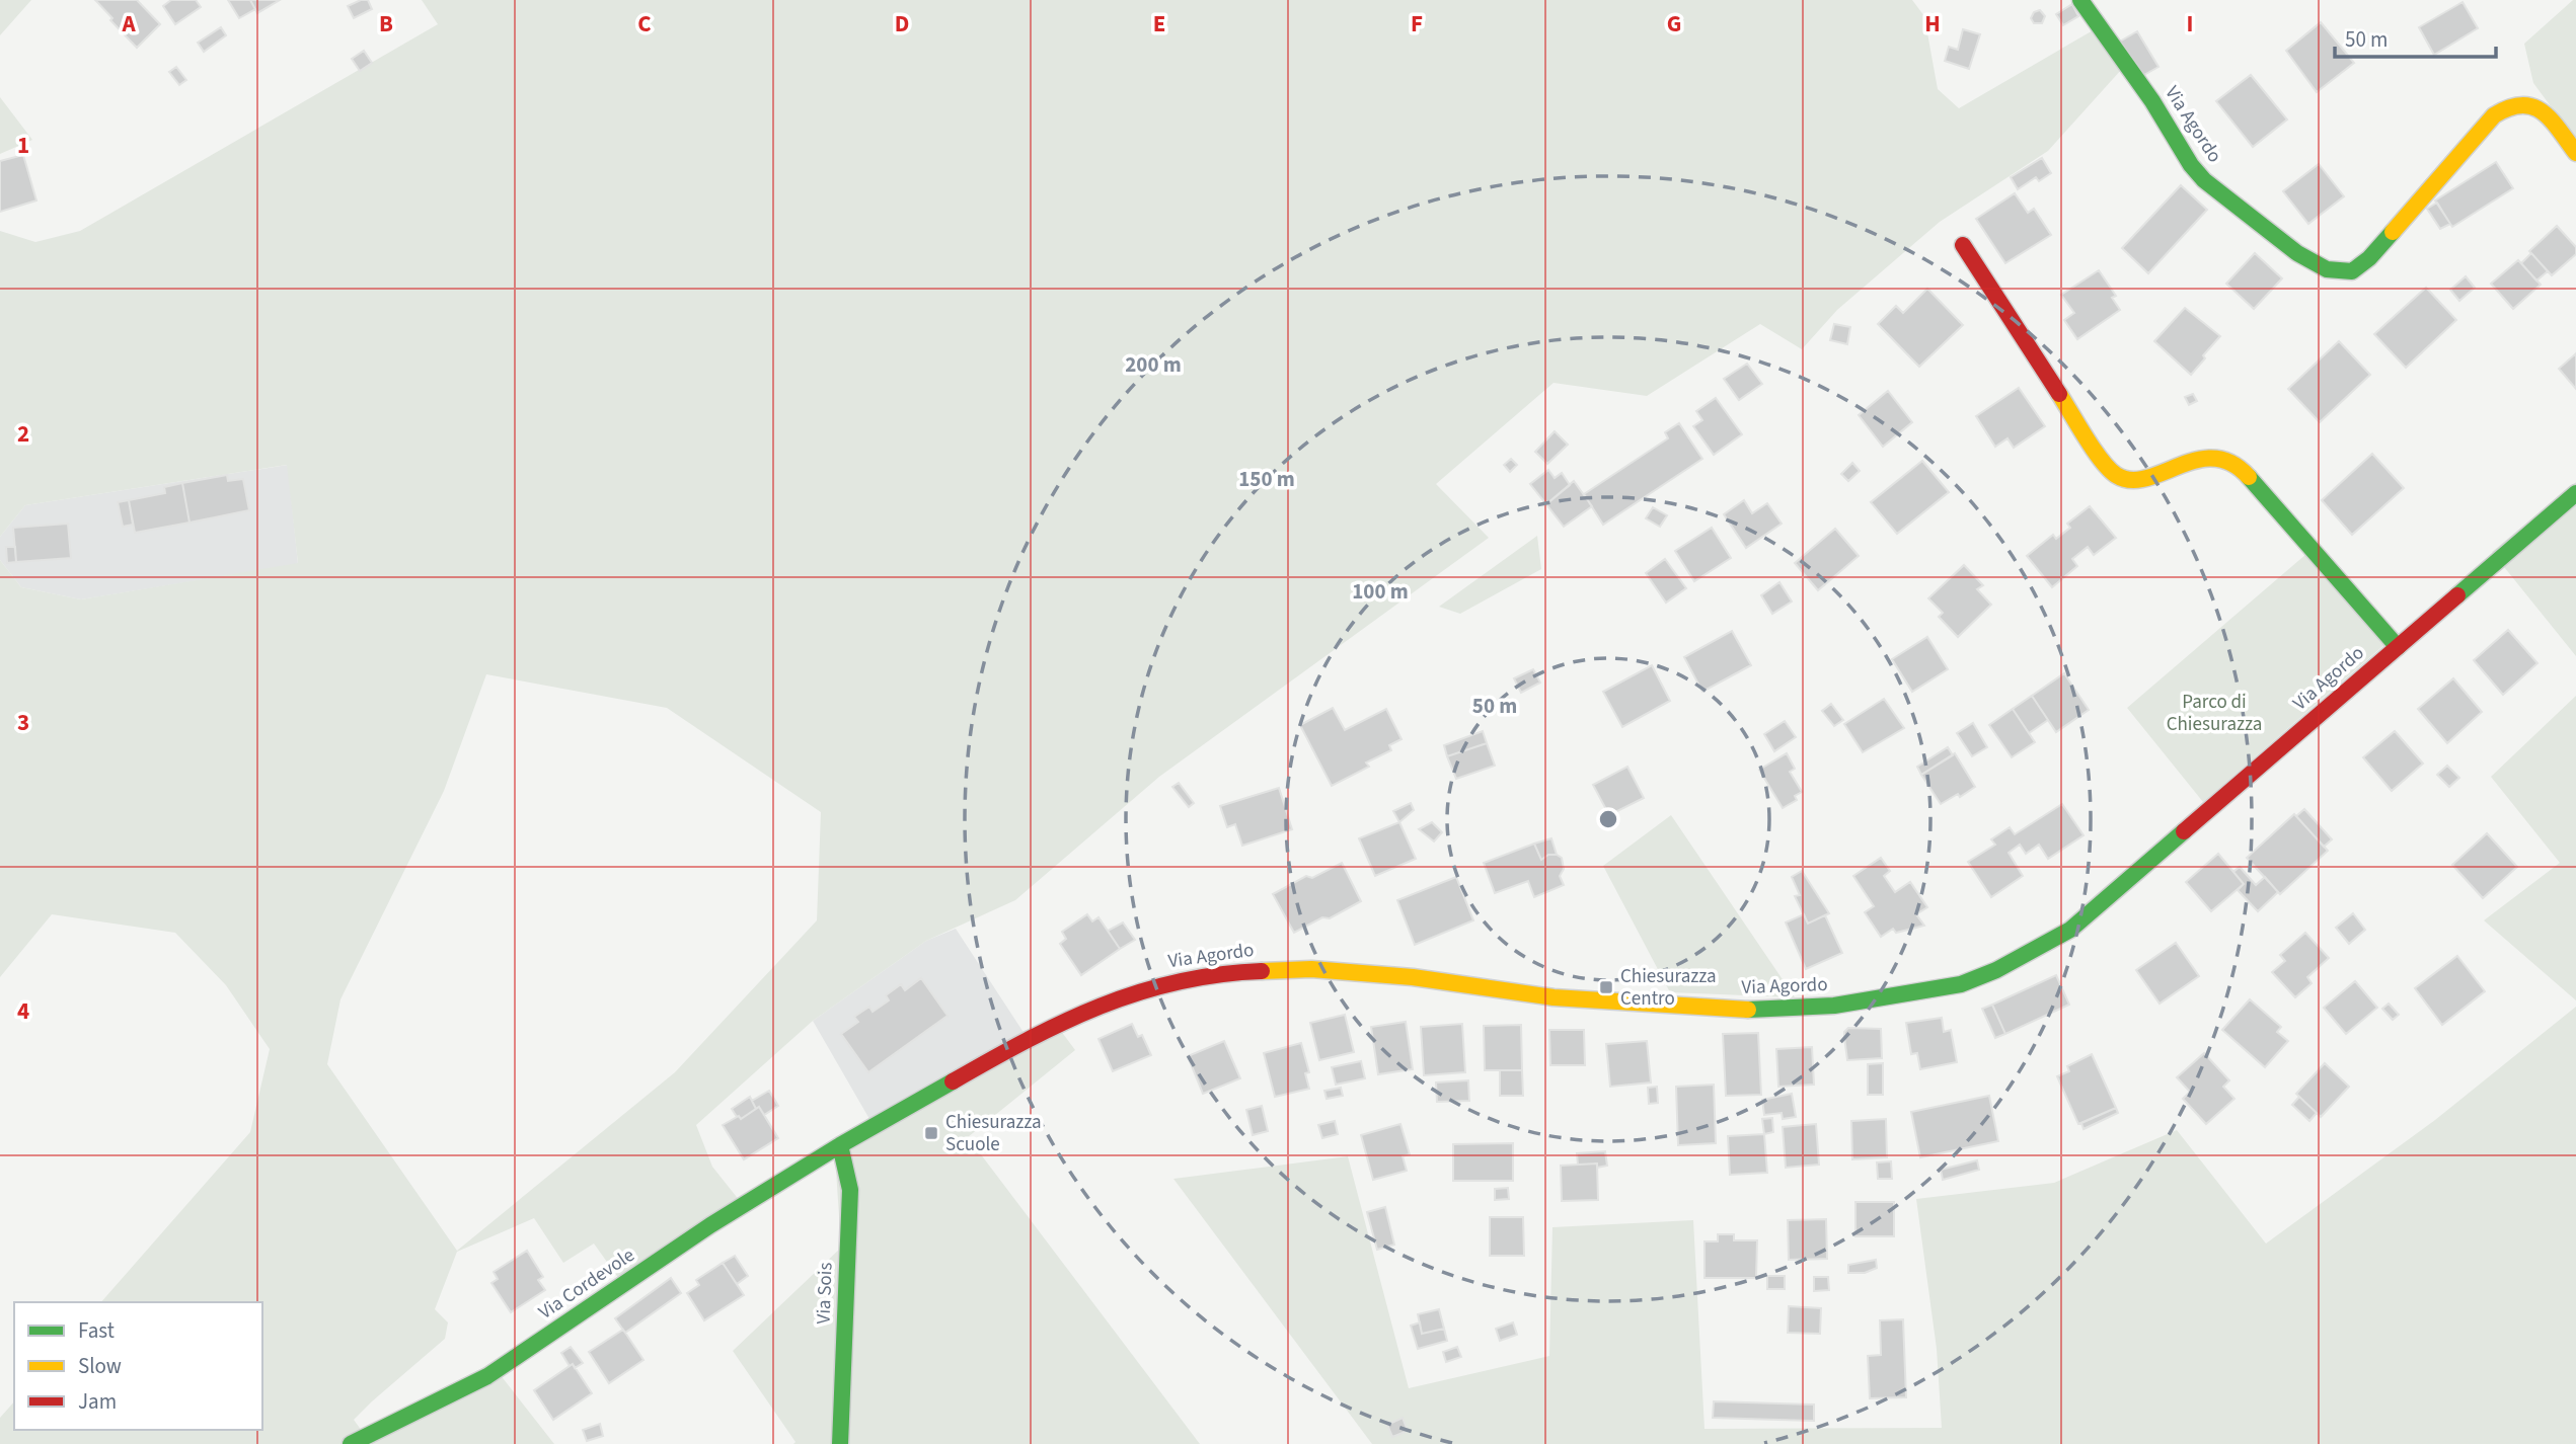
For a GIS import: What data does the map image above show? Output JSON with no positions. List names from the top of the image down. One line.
{"streets":{"main road":["Via Agordo","Via Cordevole","Via Sois"]},"crossings":[["Via Agordo","Via Cordevole"],["Via Agordo","Via Sois"],["Via Cordevole","Via Sois"]],"parks":["Parco di Chiesurazza"],"places":{"transit":["Chiesurazza Centro","Chiesurazza Scuole"]},"legend":["Fast","Slow","Jam"],"scale_bar":"50 m","grid":{"columns":["A","B","C","D","E","F","G","H","I"],"rows":["1","2","3","4"]},"rings":["200 m","150 m","100 m","50 m"]}
